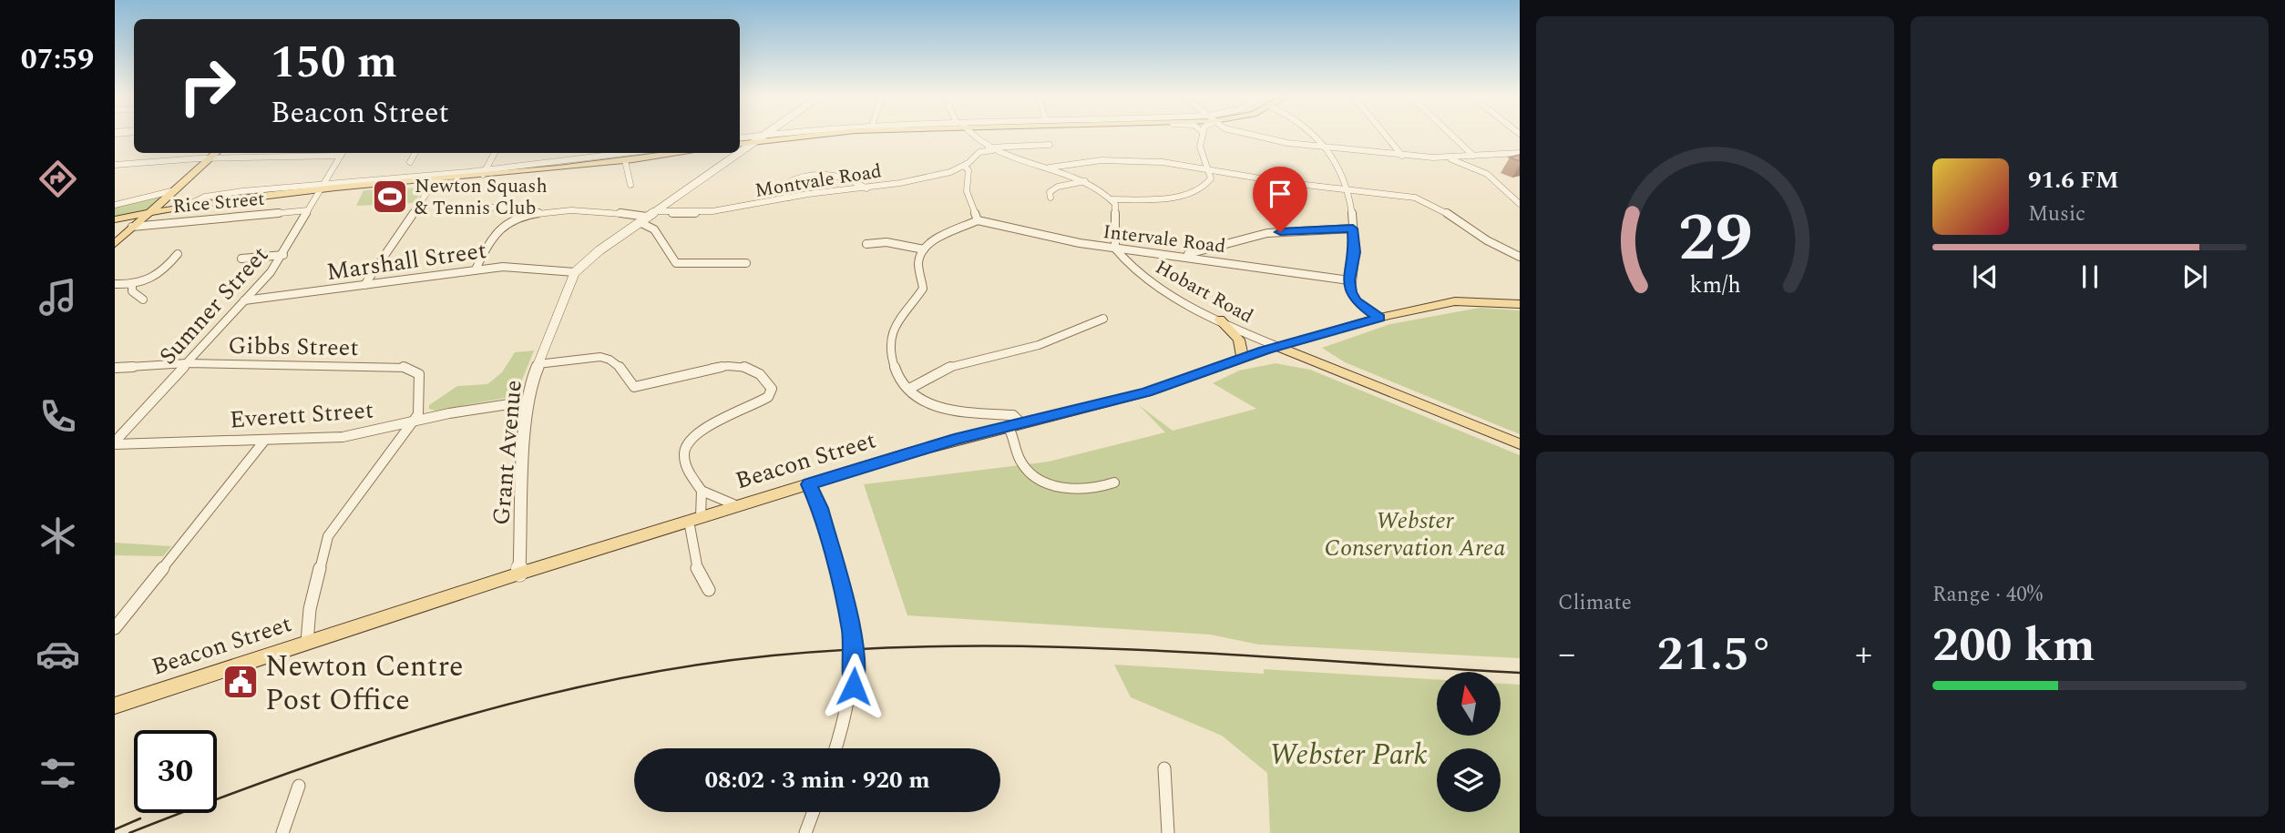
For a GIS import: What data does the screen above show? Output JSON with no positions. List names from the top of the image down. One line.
{"streets":{"main road":["Beacon Street"],"street":["Montvale Road","Rice Street","Intervale Road","Marshall Street","Hobart Road","Sumner Street","Gibbs Street","Everett Street","Grant Avenue"]},"crossings":[["Montvale Road","Grant Avenue"],["Rice Street","Sumner Street"],["Intervale Road","Hobart Road"],["Marshall Street","Sumner Street"],["Marshall Street","Grant Avenue"],["Hobart Road","Beacon Street"],["Sumner Street","Gibbs Street"],["Sumner Street","Everett Street"],["Gibbs Street","Everett Street"],["Everett Street","Grant Avenue"],["Grant Avenue","Beacon Street"]],"parks":["Webster Conservation Area","Webster Park"],"places":{"sports":["Newton Squash & Tennis Club"],"public building":["Newton Centre Post Office"]},"north":"top","page":{"tabs":"07:59","turn":["150 m","Beacon Street"],"song":["91.6 FM","Music"],"tile":["Climate",["Range · 40%","200 km"]],"heat":["−","21.5°","+"],"limit":"30","trip":"08:02 · 3 min · 920 m","gauge":["29","km/h"]}}
